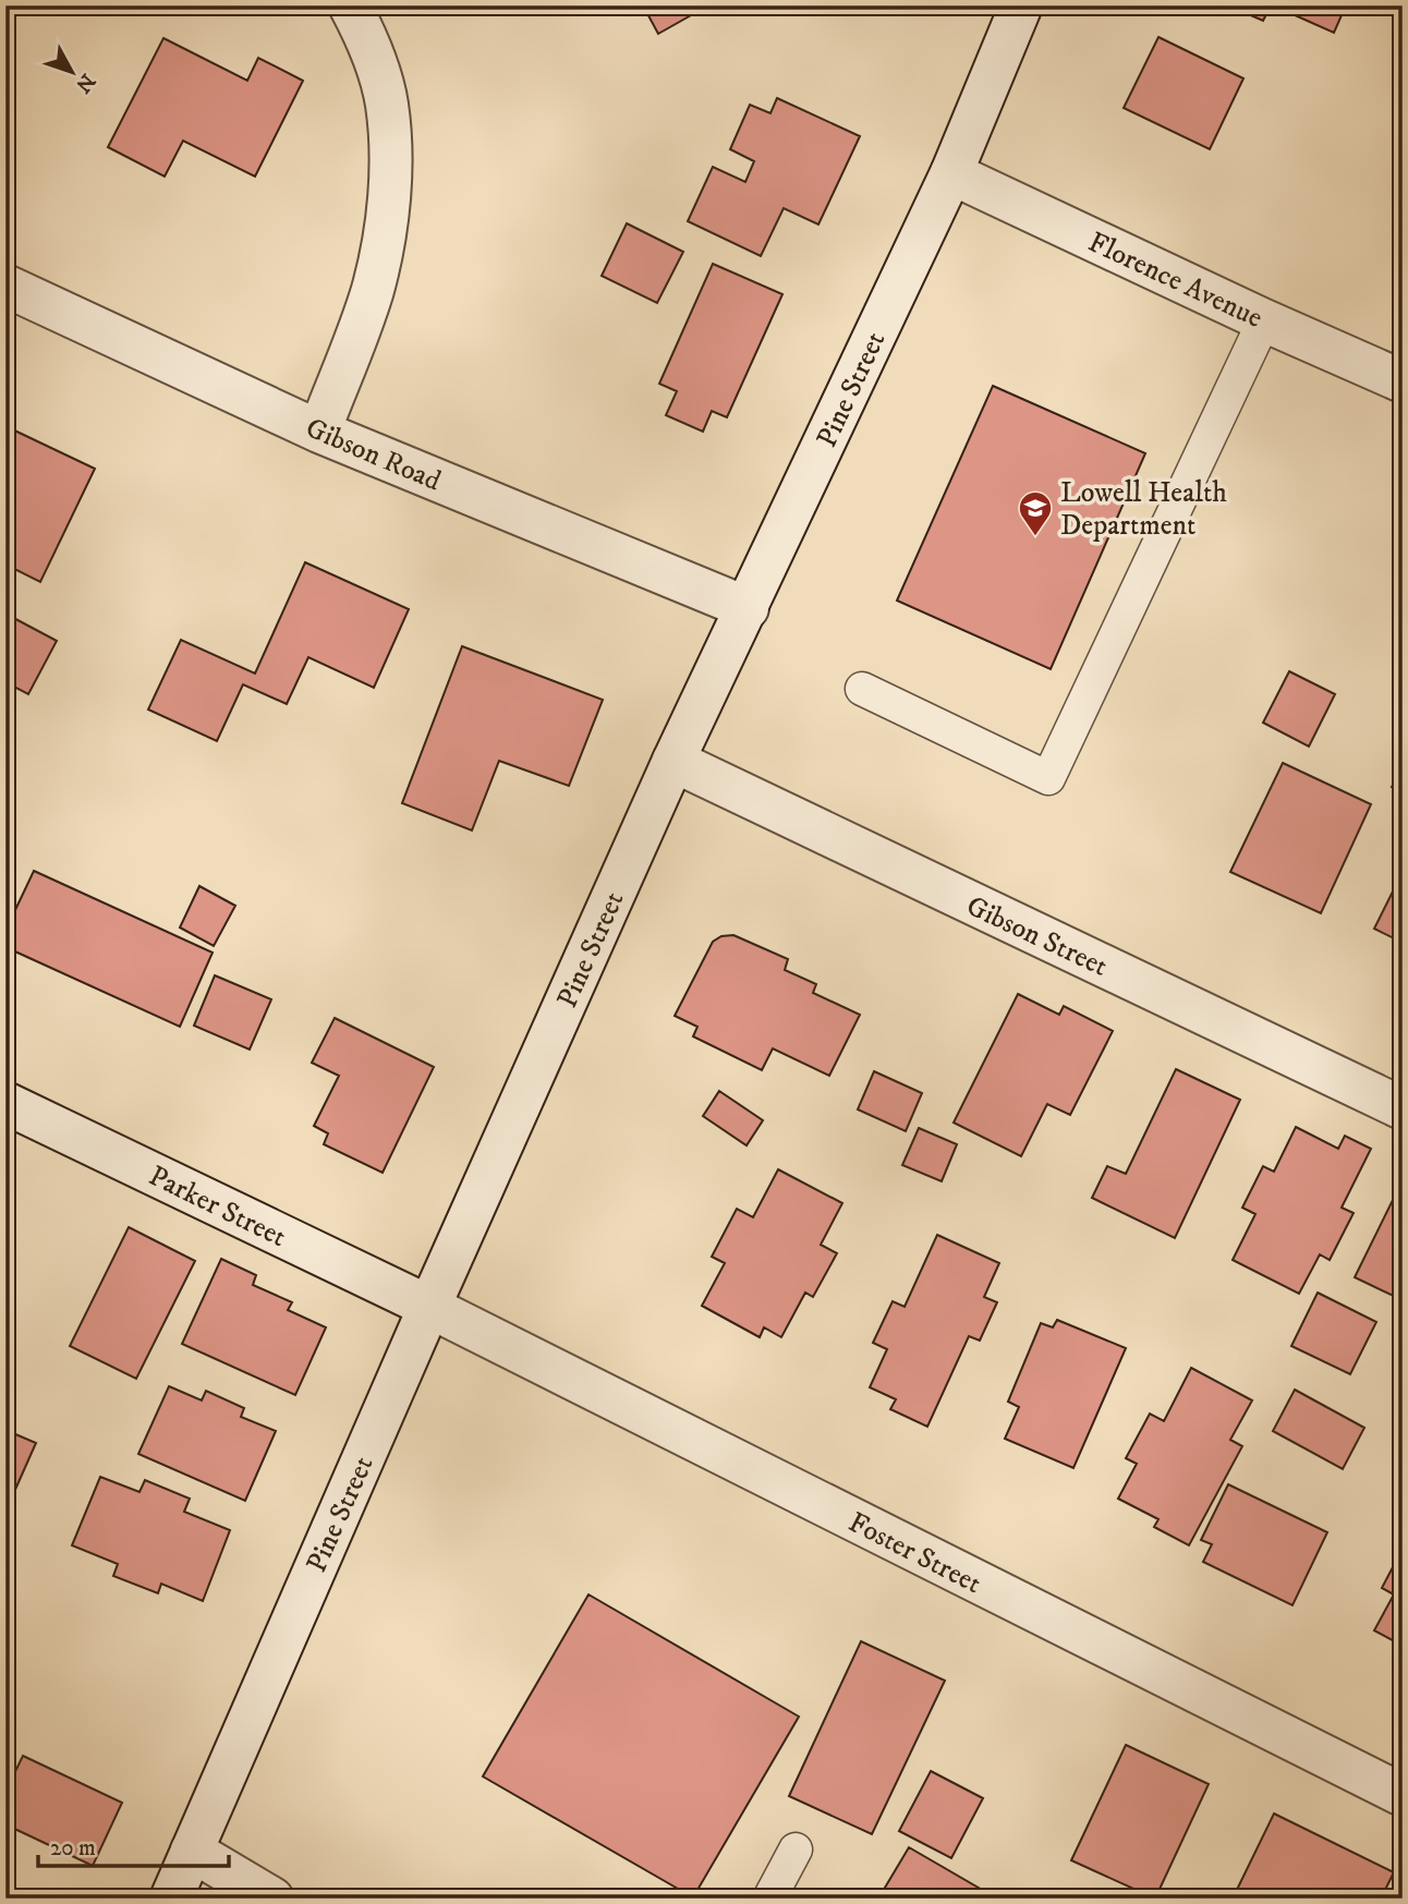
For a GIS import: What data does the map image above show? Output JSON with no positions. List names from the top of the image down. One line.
{"streets":{"street":["Florence Avenue","Pine Street","Gibson Road","Gibson Street","Parker Street","Foster Street"]},"crossings":[["Florence Avenue","Pine Street"],["Pine Street","Gibson Road"],["Pine Street","Gibson Street"],["Pine Street","Parker Street"],["Pine Street","Foster Street"],["Parker Street","Foster Street"]],"places":{"school or university":["Lowell Health Department"]},"scale_bar":"20 m","north":"bottom right"}
